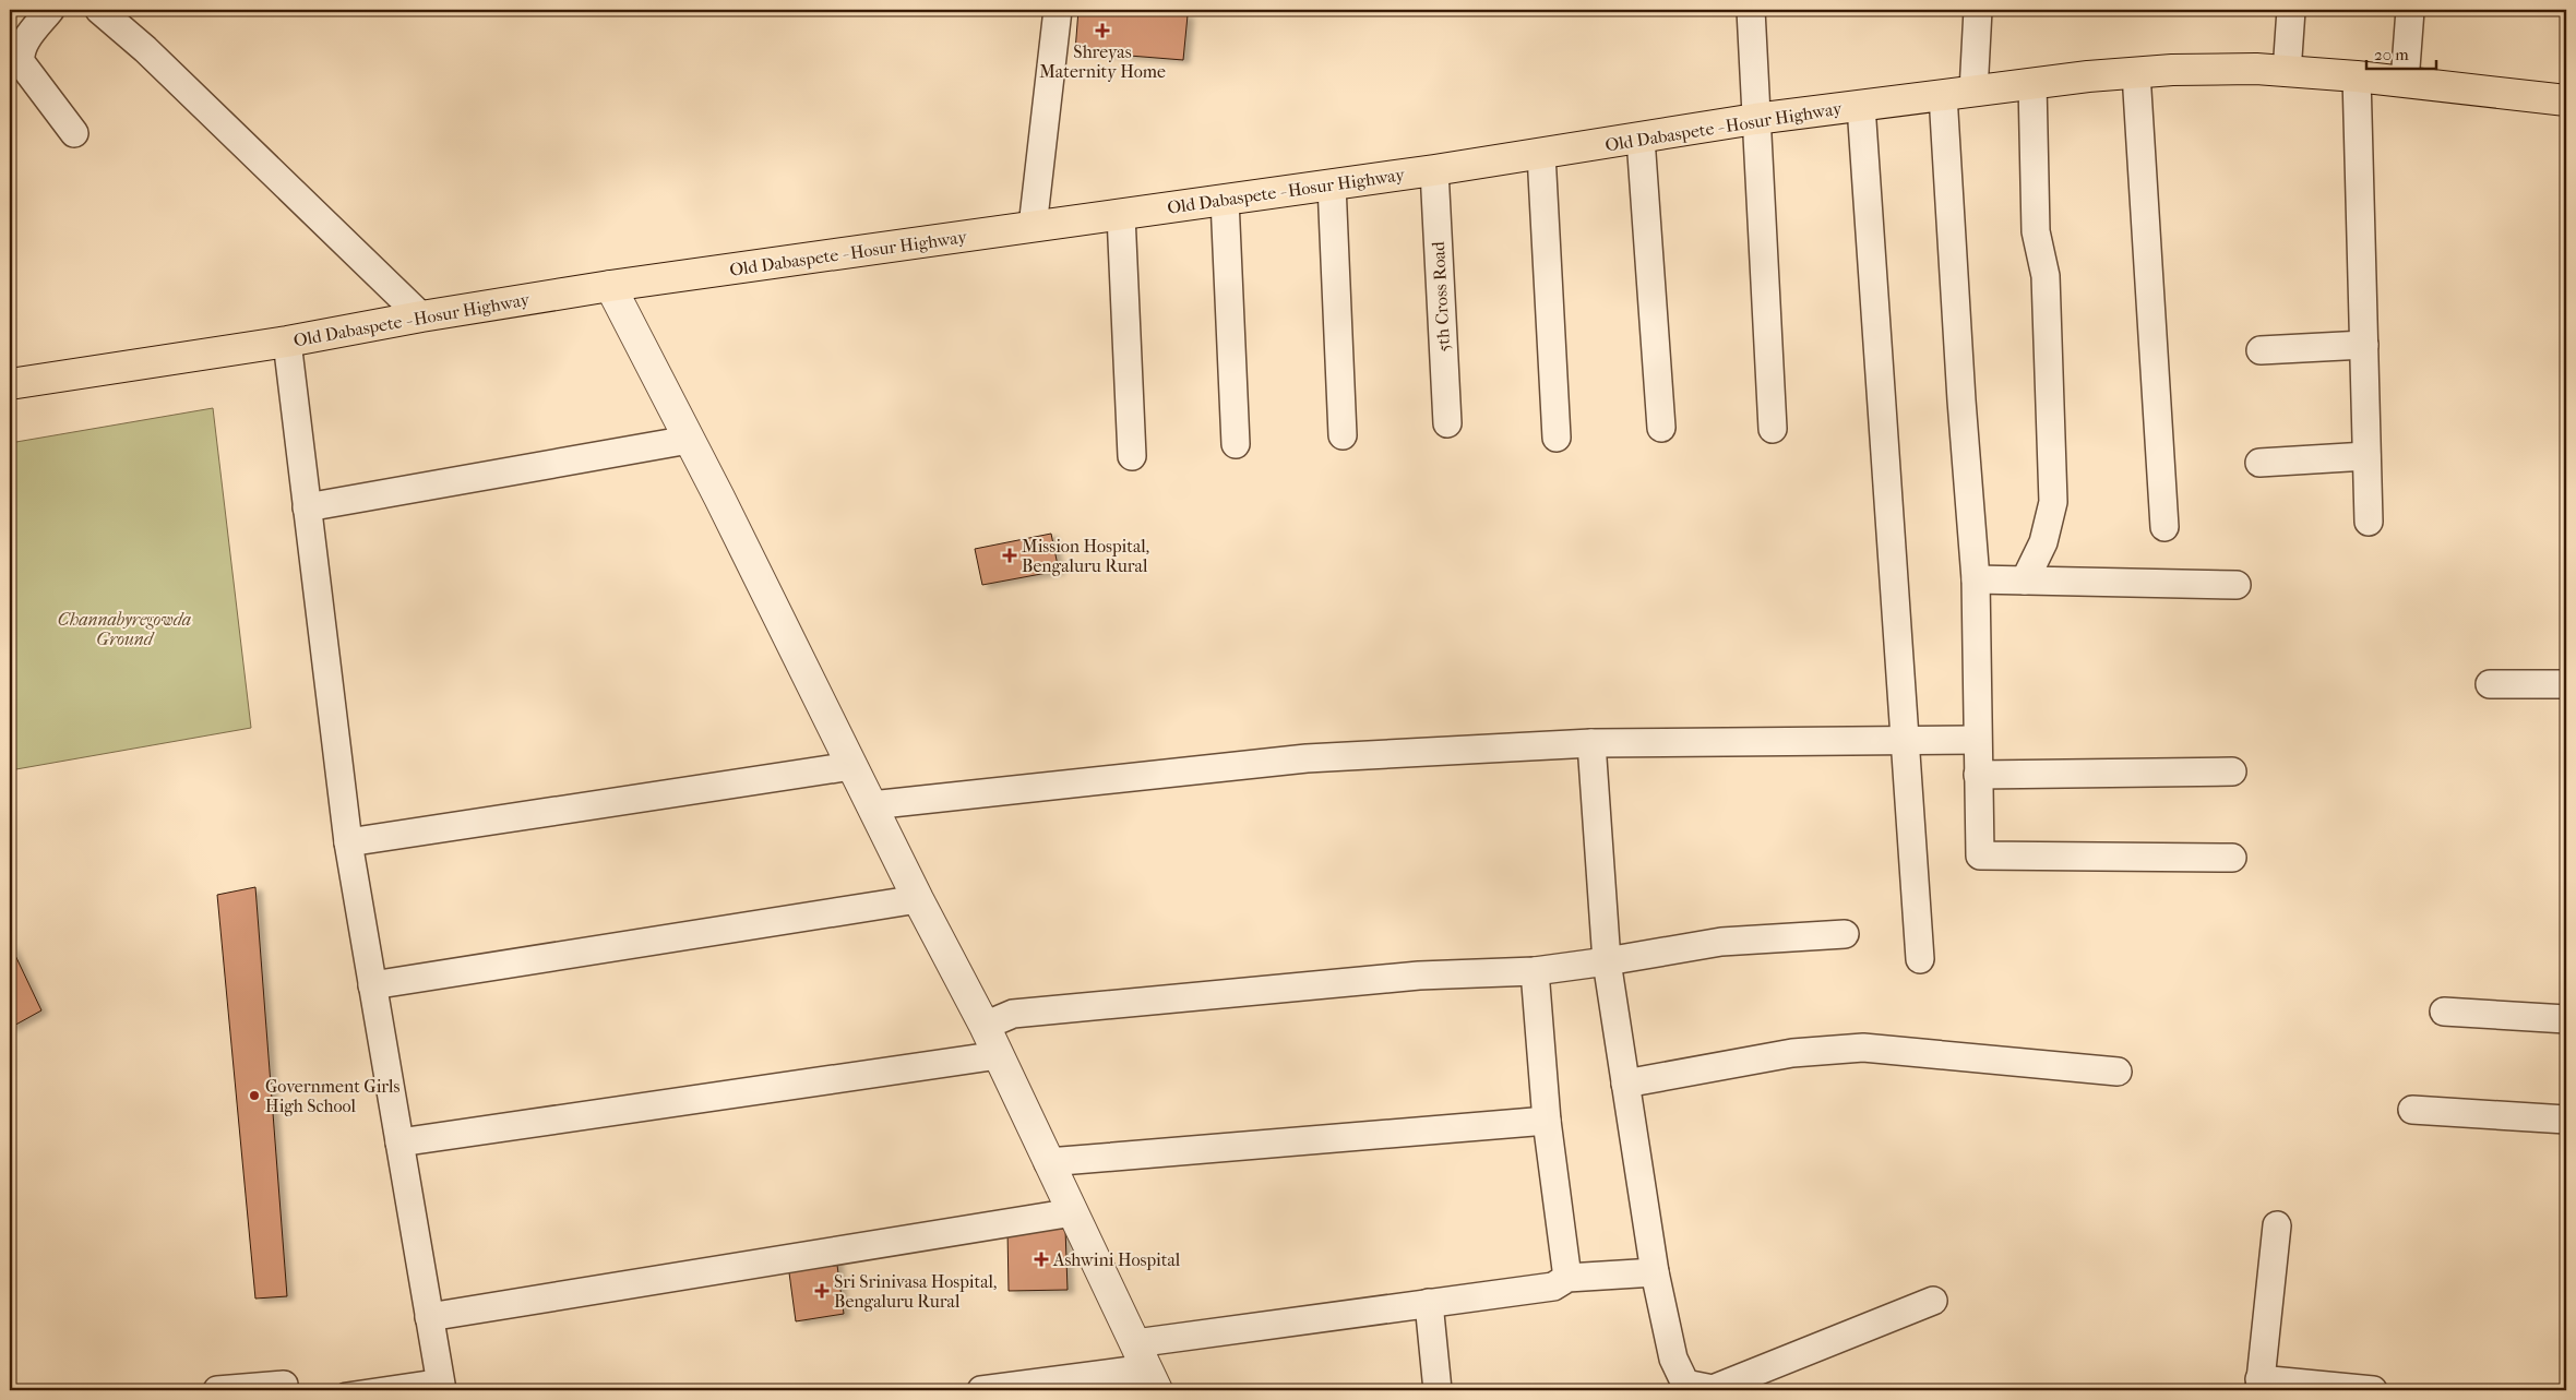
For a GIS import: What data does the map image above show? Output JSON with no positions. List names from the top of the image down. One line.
{"streets":{"main road":["Old Dabaspete - Hosur Highway"],"street":["5th Cross Road"]},"crossings":[["Old Dabaspete - Hosur Highway","5th Cross Road"]],"parks":["Channabyregowda Ground"],"places":{"health":["Shreyas Maternity Home","Mission Hospital, Bengaluru Rural","Ashwini Hospital","Sri Srinivasa Hospital, Bengaluru Rural"],"other":["Government Girls High School"]},"scale_bar":"20 m"}
